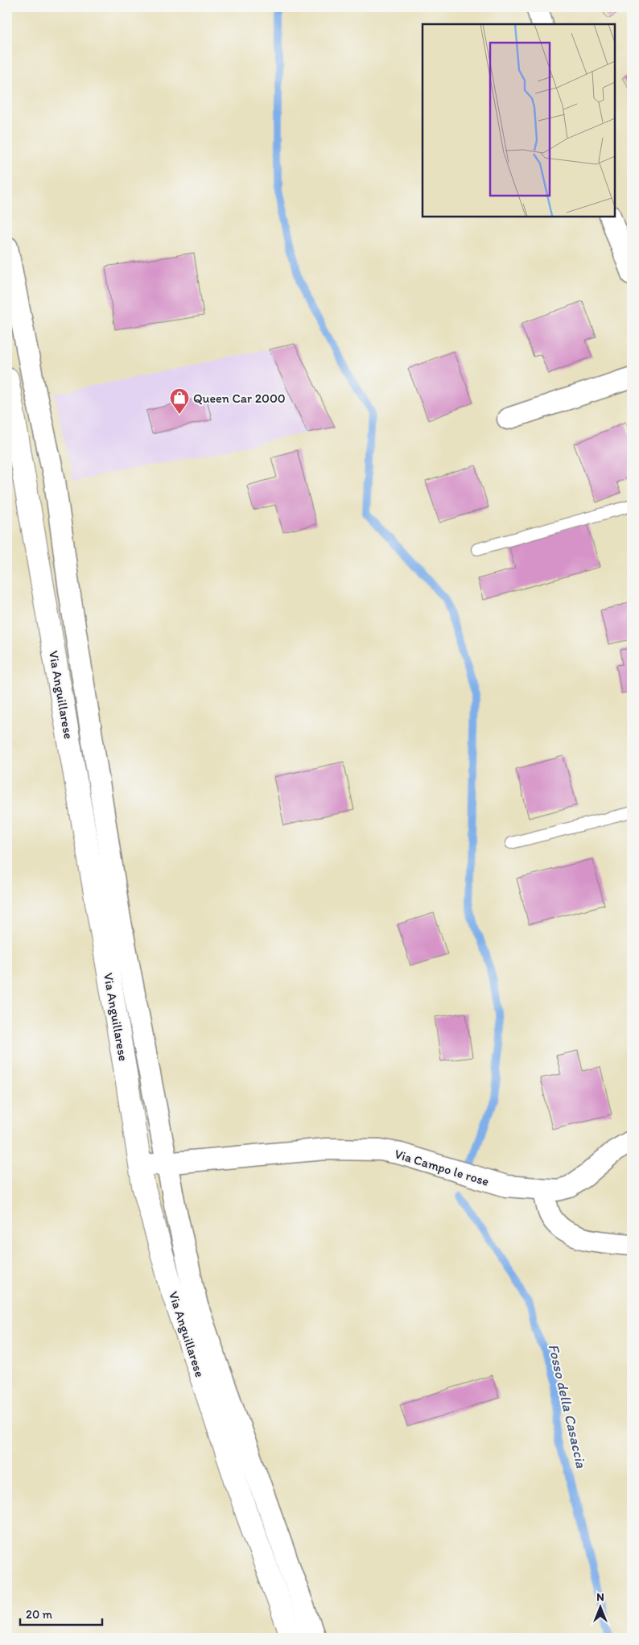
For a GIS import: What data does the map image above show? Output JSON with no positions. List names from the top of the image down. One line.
{"streets":{"main road":["Via Anguillarese"],"street":["Via Campo le rose"]},"crossings":[["Via Anguillarese","Via Campo le rose"]],"water":["Fosso della Casaccia"],"places":{"shop":["Queen Car 2000"]},"scale_bar":"20 m","north":"top"}
